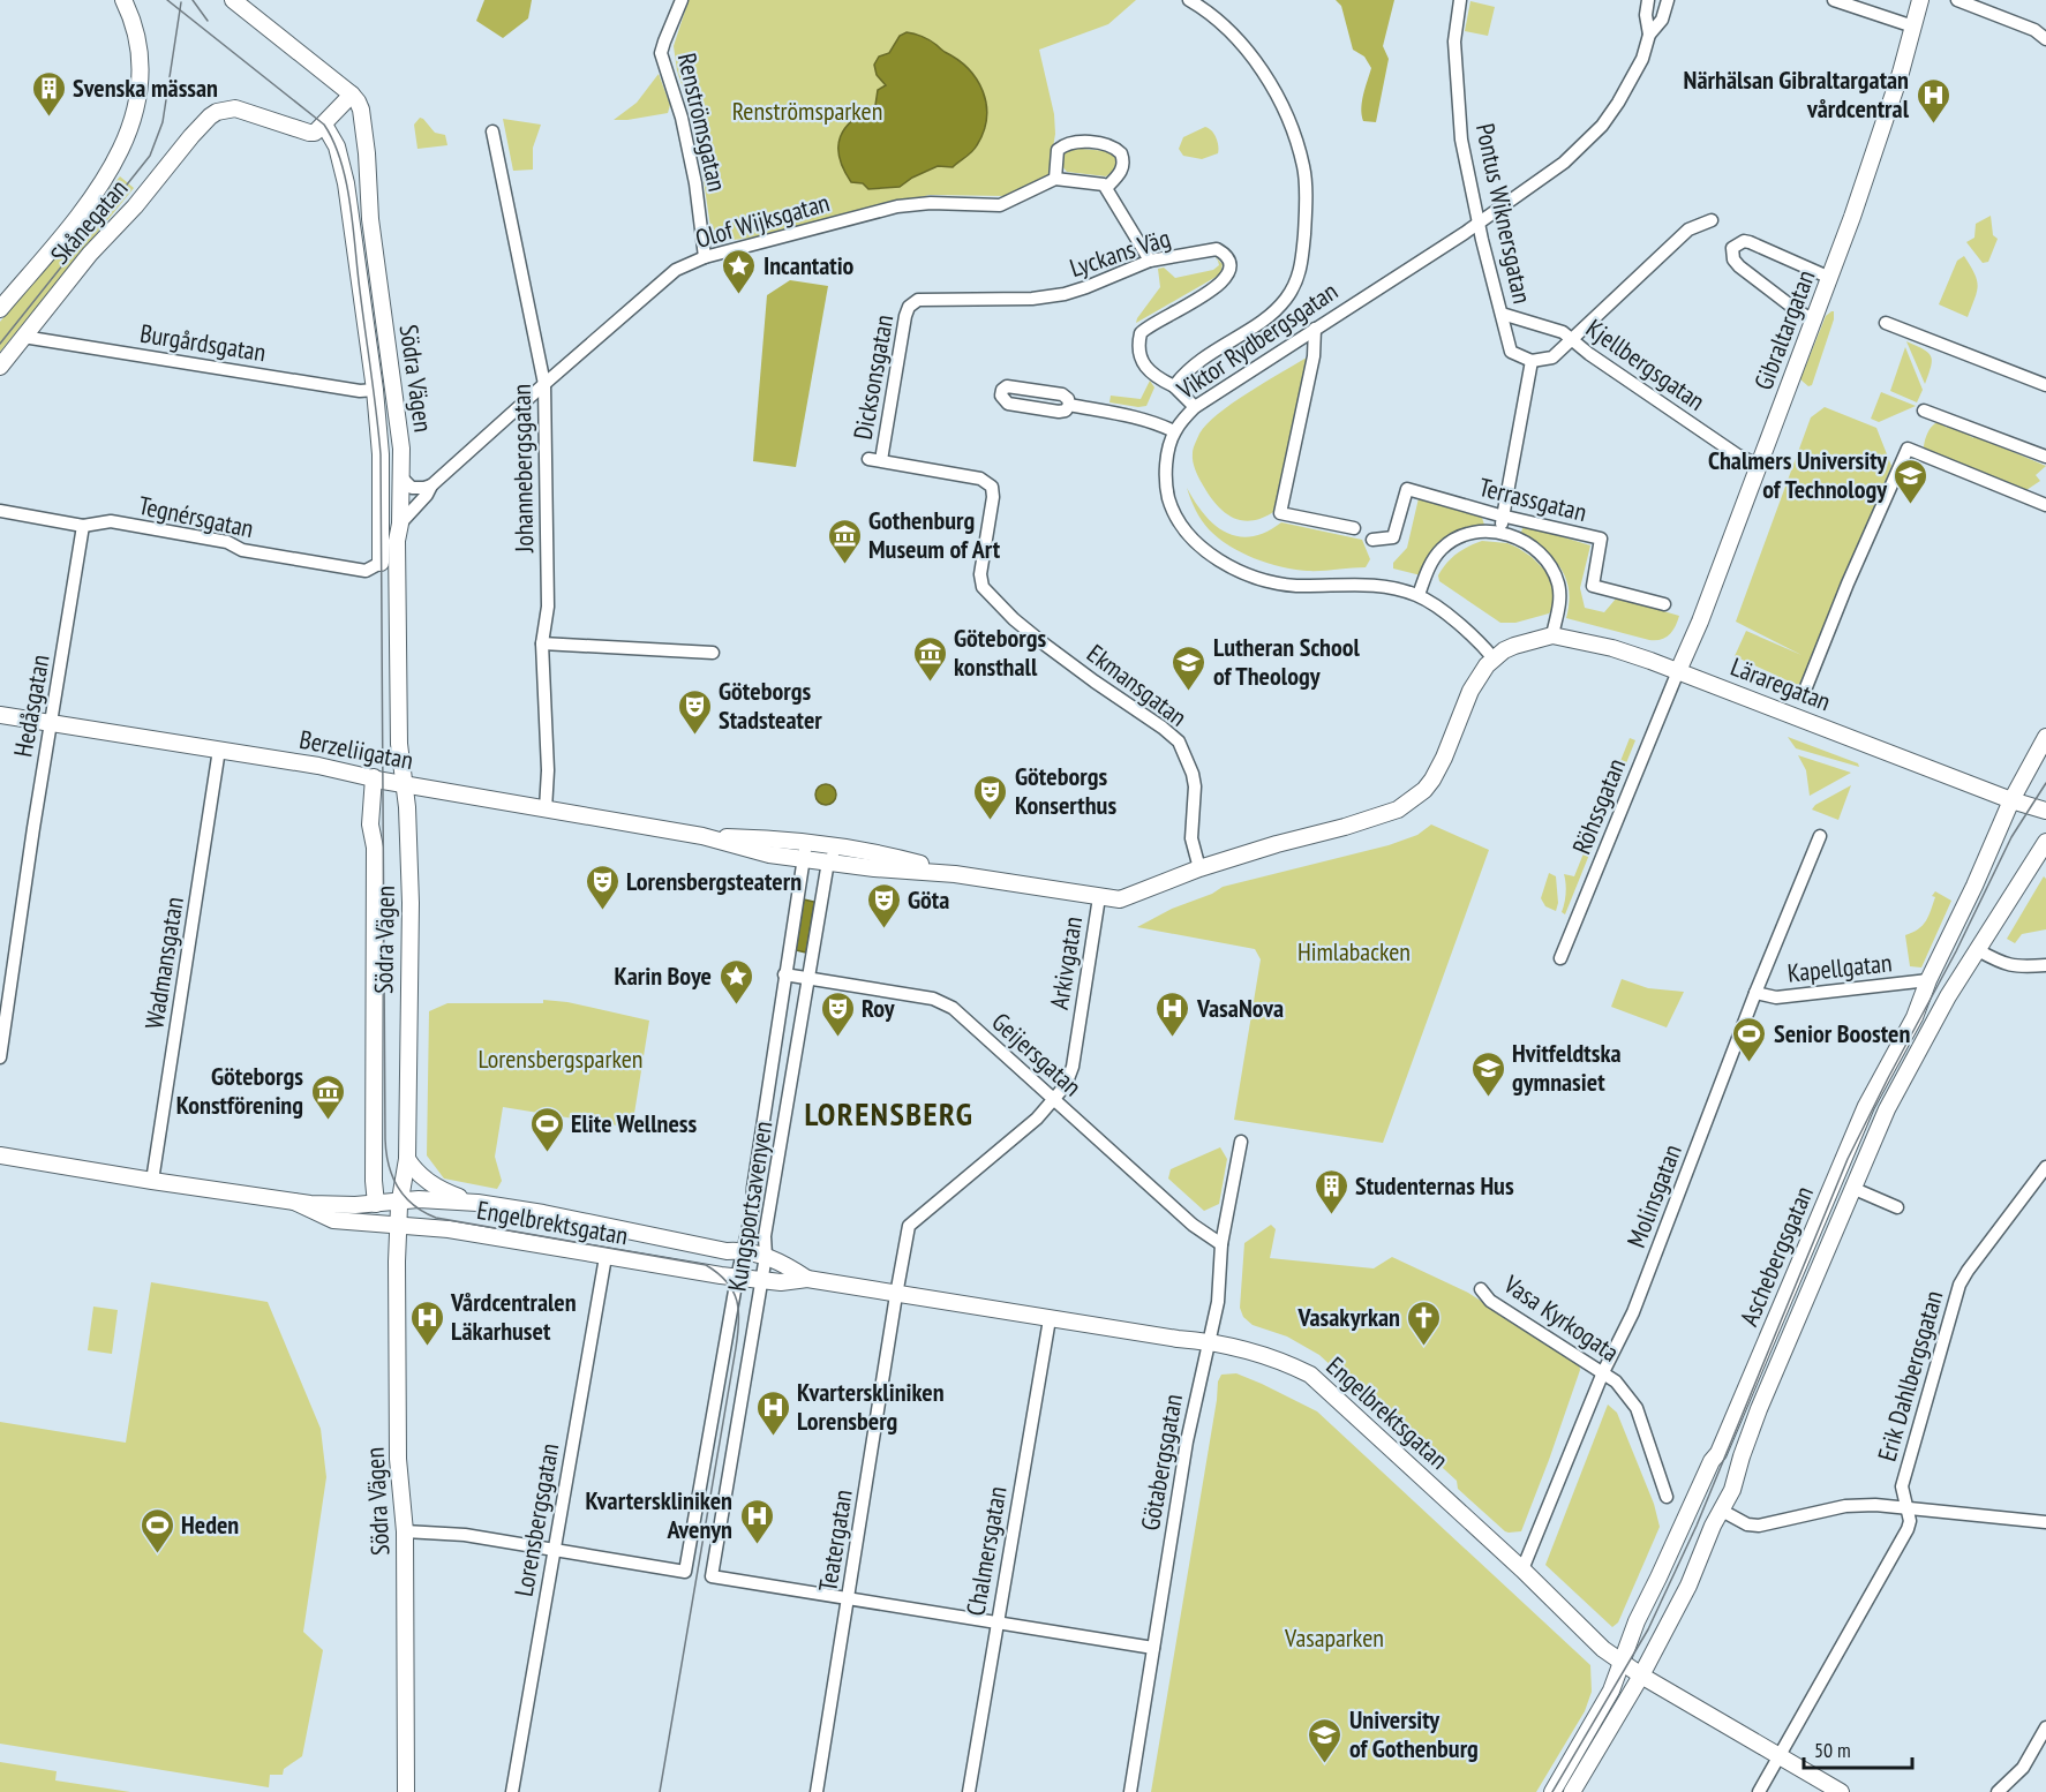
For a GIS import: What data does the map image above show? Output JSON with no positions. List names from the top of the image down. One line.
{"streets":{"street":["Renströmsgatan","Pontus Wiknersgatan","Olof Wijksgatan","Skånegatan","Lyckans Väg","Gibraltargatan","Viktor Rydbergsgatan","Burgårdsgatan","Kjellbergsgatan","Dicksonsgatan","Södra Vägen","Johannebergsgatan","Terrassgatan","Tegnérsgatan","Läraregatan","Ekmansgatan","Hedåsgatan","Berzeliigatan","Röhssgatan","Wadmansgatan","Arkivgatan","Kapellgatan","Geijersgatan","Molinsgatan","Kungsportsavenyen","Engelbrektsgatan","Aschebergsgatan","Vasa Kyrkogata","Erik Dahlbergsgatan","Götabergsgatan","Lorensbergsgatan","Teatergatan","Chalmersgatan"]},"crossings":[["Renströmsgatan","Olof Wijksgatan"],["Pontus Wiknersgatan","Viktor Rydbergsgatan"],["Pontus Wiknersgatan","Kjellbergsgatan"],["Olof Wijksgatan","Södra Vägen"],["Olof Wijksgatan","Johannebergsgatan"],["Skånegatan","Burgårdsgatan"],["Skånegatan","Södra Vägen"],["Lyckans Väg","Dicksonsgatan"],["Gibraltargatan","Kjellbergsgatan"],["Gibraltargatan","Läraregatan"],["Gibraltargatan","Röhssgatan"],["Viktor Rydbergsgatan","Läraregatan"],["Burgårdsgatan","Södra Vägen"],["Dicksonsgatan","Ekmansgatan"],["Södra Vägen","Tegnérsgatan"],["Södra Vägen","Berzeliigatan"],["Södra Vägen","Engelbrektsgatan"],["Johannebergsgatan","Berzeliigatan"],["Tegnérsgatan","Hedåsgatan"],["Läraregatan","Röhssgatan"],["Läraregatan","Aschebergsgatan"],["Hedåsgatan","Berzeliigatan"],["Berzeliigatan","Wadmansgatan"],["Berzeliigatan","Kungsportsavenyen"],["Wadmansgatan","Engelbrektsgatan"],["Arkivgatan","Geijersgatan"],["Arkivgatan","Engelbrektsgatan"],["Arkivgatan","Teatergatan"],["Kapellgatan","Molinsgatan"],["Kapellgatan","Aschebergsgatan"],["Geijersgatan","Kungsportsavenyen"],["Geijersgatan","Götabergsgatan"],["Molinsgatan","Engelbrektsgatan"],["Molinsgatan","Vasa Kyrkogata"],["Kungsportsavenyen","Engelbrektsgatan"],["Kungsportsavenyen","Lorensbergsgatan"],["Kungsportsavenyen","Teatergatan"],["Engelbrektsgatan","Aschebergsgatan"],["Engelbrektsgatan","Erik Dahlbergsgatan"],["Engelbrektsgatan","Götabergsgatan"],["Engelbrektsgatan","Lorensbergsgatan"],["Engelbrektsgatan","Teatergatan"],["Engelbrektsgatan","Chalmersgatan"]],"districts":["LORENSBERG"],"parks":["Renströmsparken","Himlabacken","Lorensbergsparken","Vasaparken"],"places":{"building":["Svenska mässan","Studenternas Hus"],"hospital":["Närhälsan Gibraltargatan vårdcentral","VasaNova","Vårdcentralen Läkarhuset","Kvarterskliniken Lorensberg","Kvarterskliniken Avenyn"],"place":["Incantatio","Karin Boye"],"school or university":["Chalmers University of Technology","Lutheran School of Theology","Hvitfeldtska gymnasiet","University of Gothenburg"],"museum":["Gothenburg Museum of Art","Göteborgs konsthall","Göteborgs Konstförening"],"theatre":["Göteborgs Stadsteater","Göteborgs Konserthus","Lorensbergsteatern","Göta","Roy"],"sports":["Senior Boosten","Elite Wellness","Heden"],"church":["Vasakyrkan"]},"scale_bar":"50 m"}
